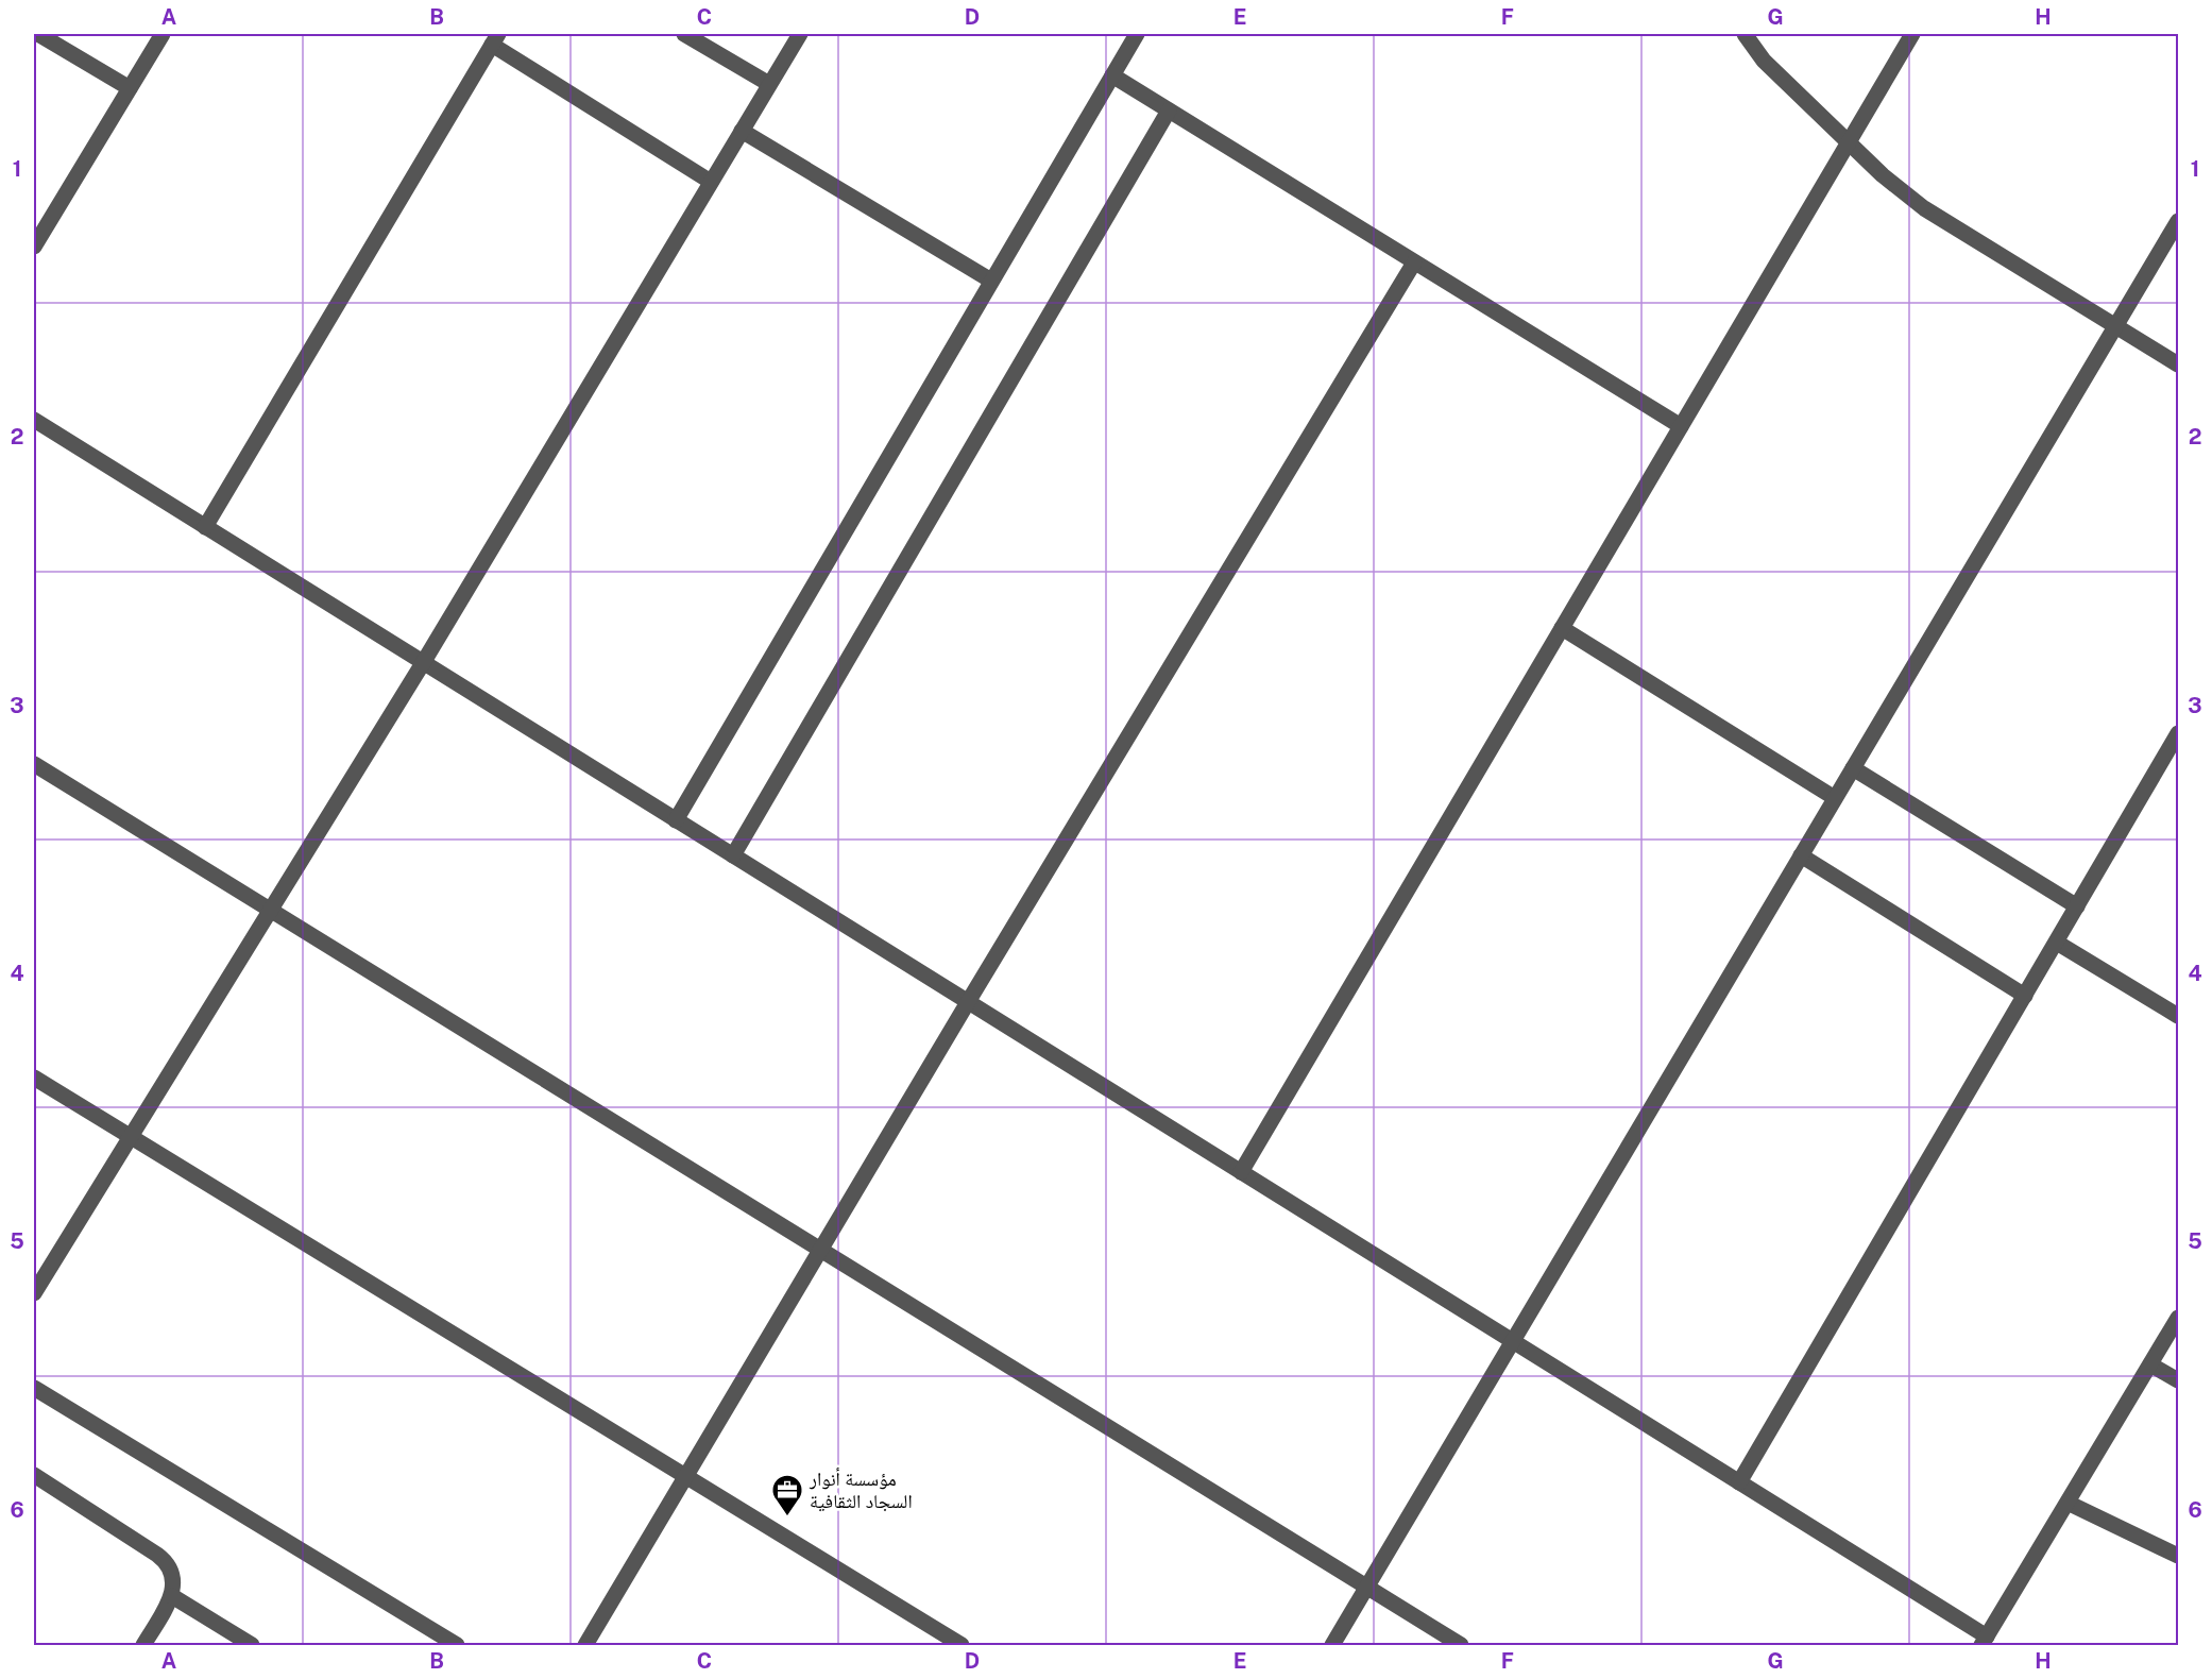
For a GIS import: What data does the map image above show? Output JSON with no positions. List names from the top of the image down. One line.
{"places":{"office":["مؤسسة أنوار السجاد الثقافية"]},"grid":{"columns":["A","B","C","D","E","F","G","H"],"rows":["1","2","3","4","5","6"]}}
